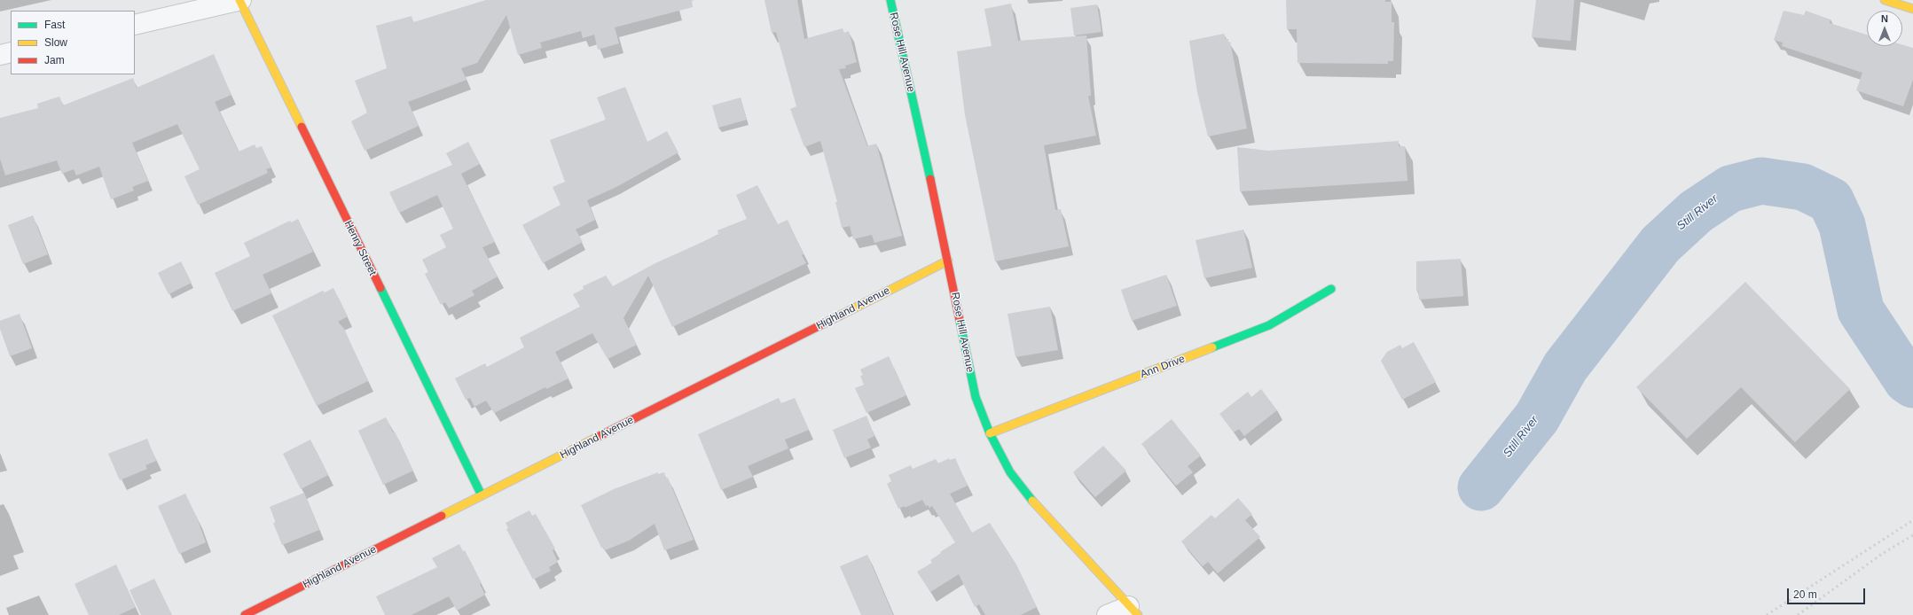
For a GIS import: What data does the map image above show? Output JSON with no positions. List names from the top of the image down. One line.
{"streets":{"street":["Rose Hill Avenue","Henry Street","Highland Avenue","Ann Drive"]},"crossings":[["Rose Hill Avenue","Highland Avenue"],["Rose Hill Avenue","Ann Drive"],["Henry Street","Highland Avenue"]],"water":["Still River"],"legend":["Fast","Slow","Jam"],"scale_bar":"20 m","north":"top"}
